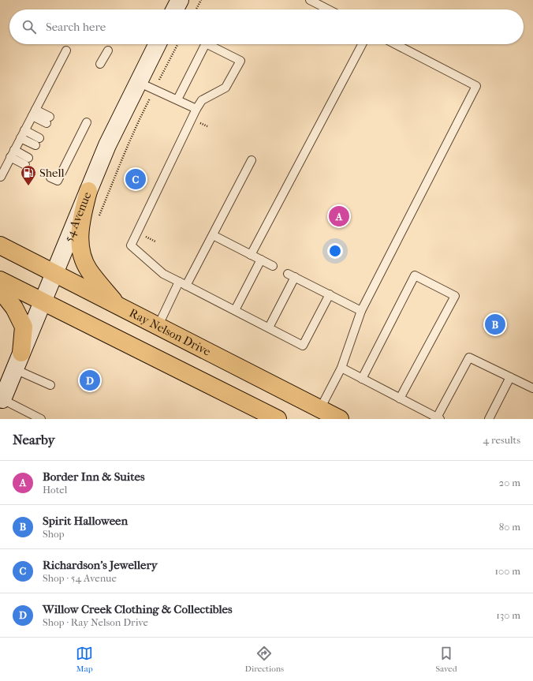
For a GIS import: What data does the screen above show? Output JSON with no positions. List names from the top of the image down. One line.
{"streets":{"highway":["Ray Nelson Drive"],"street":["54 Avenue"]},"crossings":[["54 Avenue","Ray Nelson Drive"]],"places":{"fuel station":["Shell"]},"page":{"search":"Search here","pins":["C","A","B","D"],"heading":["Nearby","4 results"],"list":[{"mark":"A","name":"Border Inn & Suites","note":"Hotel","value":"20 m"},{"mark":"B","name":"Spirit Halloween","note":"Shop","value":"80 m"},{"mark":"C","name":"Richardson's Jewellery","note":"Shop · 54 Avenue","value":"100 m"},{"mark":"D","name":"Willow Creek Clothing & Collectibles","note":"Shop · Ray Nelson Drive","value":"130 m"}],"nav":["Map","Directions","Saved"]}}
